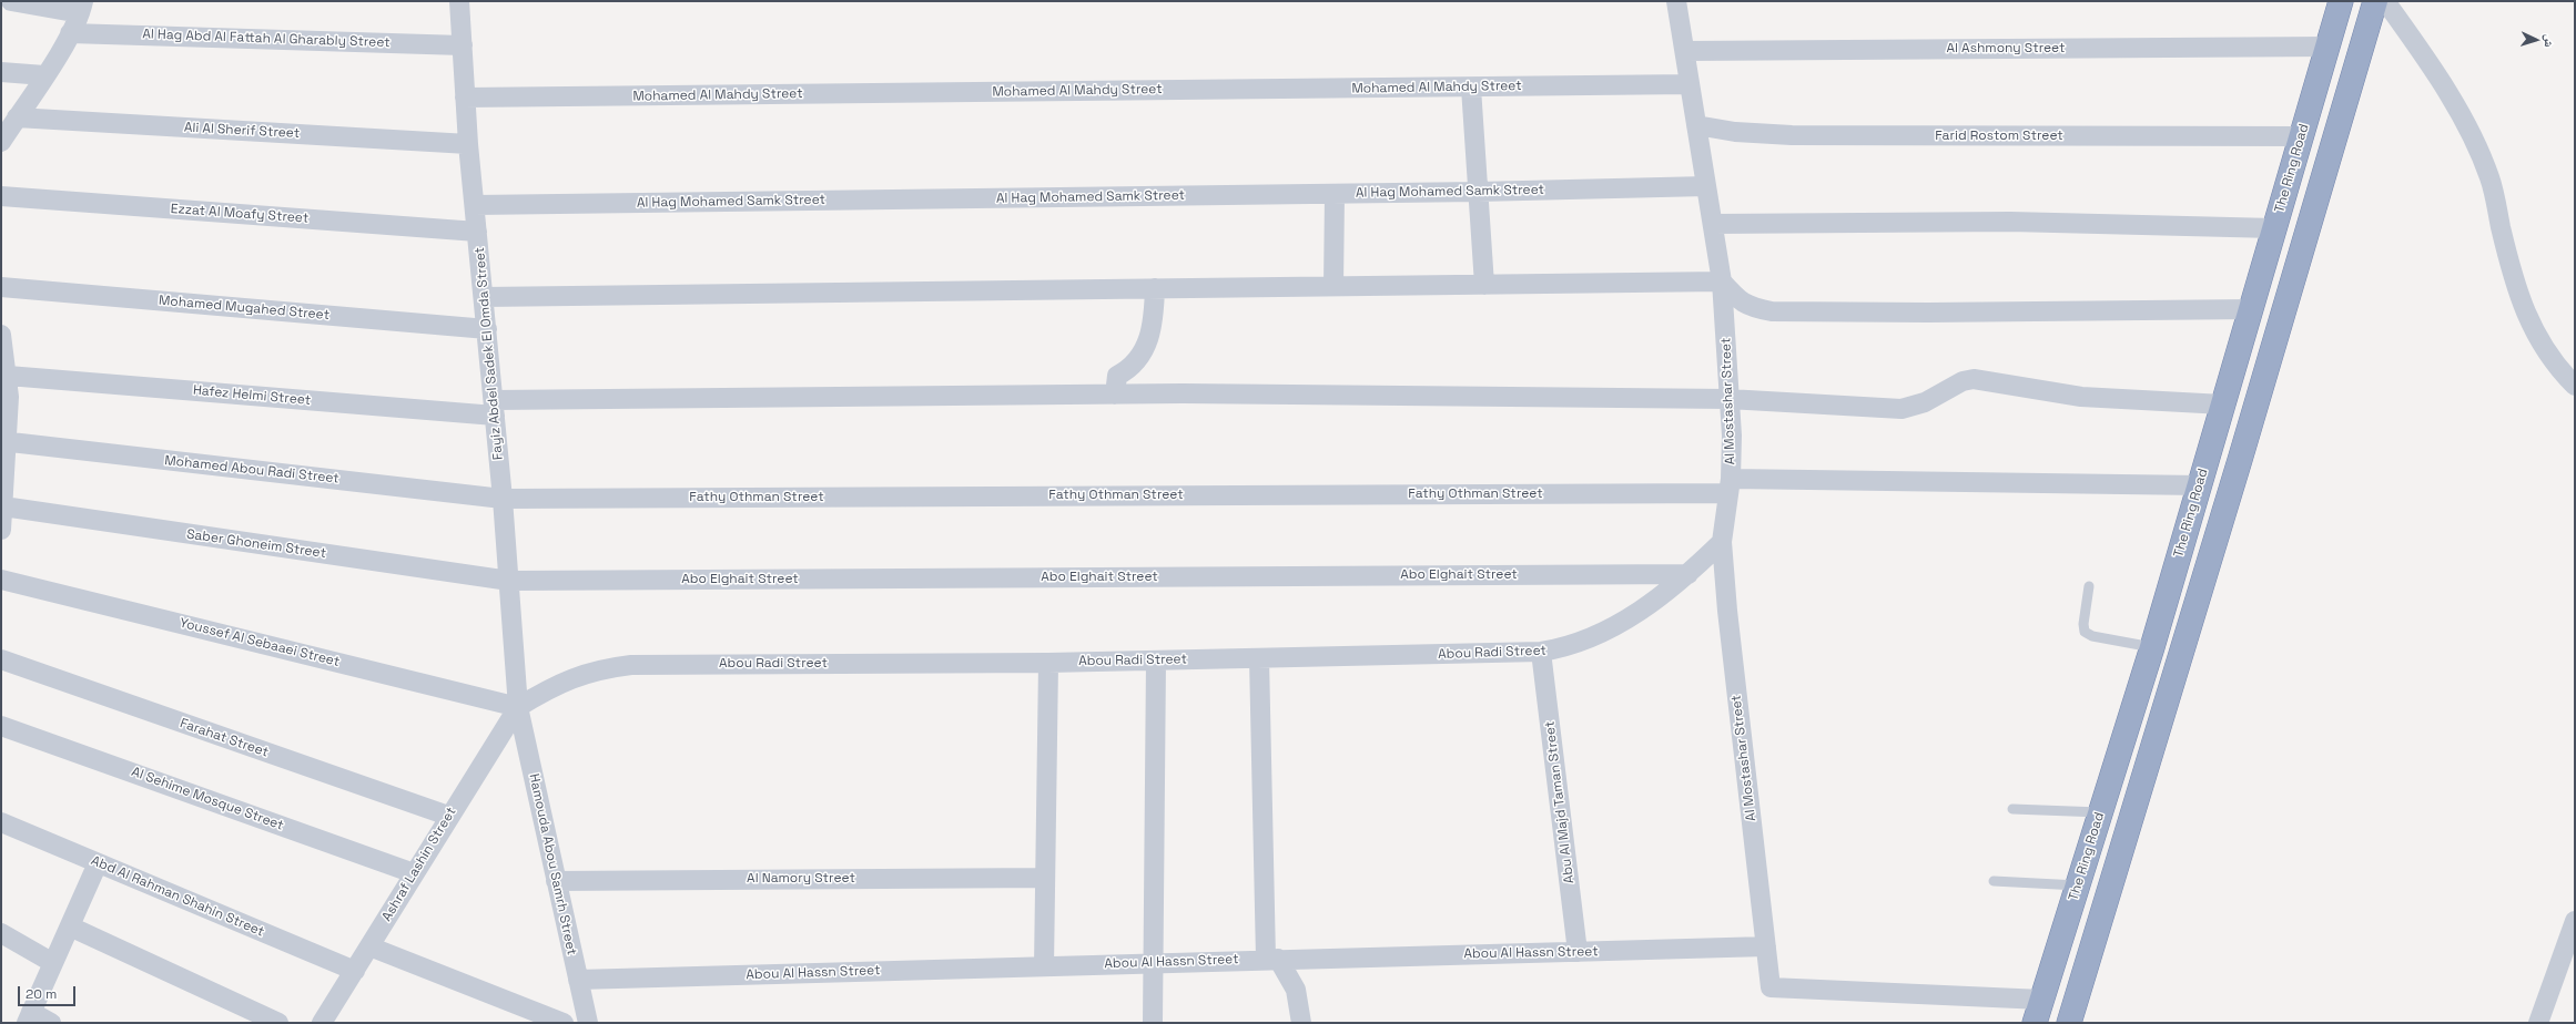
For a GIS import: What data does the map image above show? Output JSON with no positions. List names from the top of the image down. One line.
{"streets":{"highway":["The Ring Road"],"street":["Al Hag Abd Al Fattah Al Gharably Street","Al Ashmony Street","Mohamed Al Mahdy Street","Ali Al Sherif Street","Farid Rostom Street","Al Hag Mohamed Samk Street","Ezzat Al Moafy Street","Mohamed Mugahed Street","Fayiz Abdel Sadek El Omda Street","Hafez Helmi Street","Al Mostashar Street","Mohamed Abou Radi Street","Fathy Othman Street","Saber Ghoneim Street","Abo Elghait Street","Youssef Al Sebaaei Street","Abou Radi Street","Farahat Street","Al Sehime Mosque Street","Abu Al Majd Taman Street","Ashraf Lashin Street","Hamouda Abou Samrh Street","Al Namory Street","Abd Al Rahman Shahin Street","Abou Al Hassn Street"]},"crossings":[["Al Hag Abd Al Fattah Al Gharably Street","Fayiz Abdel Sadek El Omda Street"],["Al Ashmony Street","The Ring Road"],["Al Ashmony Street","Al Mostashar Street"],["Mohamed Al Mahdy Street","Fayiz Abdel Sadek El Omda Street"],["Mohamed Al Mahdy Street","Al Mostashar Street"],["Ali Al Sherif Street","Fayiz Abdel Sadek El Omda Street"],["Farid Rostom Street","The Ring Road"],["Farid Rostom Street","Al Mostashar Street"],["The Ring Road","Hafez Helmi Street"],["The Ring Road","Al Mostashar Street"],["The Ring Road","Fathy Othman Street"],["Al Hag Mohamed Samk Street","Fayiz Abdel Sadek El Omda Street"],["Al Hag Mohamed Samk Street","Al Mostashar Street"],["Ezzat Al Moafy Street","Fayiz Abdel Sadek El Omda Street"],["Mohamed Mugahed Street","Fayiz Abdel Sadek El Omda Street"],["Fayiz Abdel Sadek El Omda Street","Hafez Helmi Street"],["Fayiz Abdel Sadek El Omda Street","Mohamed Abou Radi Street"],["Fayiz Abdel Sadek El Omda Street","Fathy Othman Street"],["Fayiz Abdel Sadek El Omda Street","Saber Ghoneim Street"],["Fayiz Abdel Sadek El Omda Street","Abo Elghait Street"],["Fayiz Abdel Sadek El Omda Street","Youssef Al Sebaaei Street"],["Fayiz Abdel Sadek El Omda Street","Abou Radi Street"],["Fayiz Abdel Sadek El Omda Street","Ashraf Lashin Street"],["Fayiz Abdel Sadek El Omda Street","Hamouda Abou Samrh Street"],["Hafez Helmi Street","Al Mostashar Street"],["Al Mostashar Street","Fathy Othman Street"],["Al Mostashar Street","Abou Radi Street"],["Al Mostashar Street","Abou Al Hassn Street"],["Mohamed Abou Radi Street","Fathy Othman Street"],["Saber Ghoneim Street","Abo Elghait Street"],["Abo Elghait Street","Abou Radi Street"],["Youssef Al Sebaaei Street","Abou Radi Street"],["Youssef Al Sebaaei Street","Ashraf Lashin Street"],["Youssef Al Sebaaei Street","Hamouda Abou Samrh Street"],["Abou Radi Street","Abu Al Majd Taman Street"],["Abou Radi Street","Ashraf Lashin Street"],["Abou Radi Street","Hamouda Abou Samrh Street"],["Farahat Street","Ashraf Lashin Street"],["Al Sehime Mosque Street","Ashraf Lashin Street"],["Abu Al Majd Taman Street","Abou Al Hassn Street"],["Ashraf Lashin Street","Hamouda Abou Samrh Street"],["Ashraf Lashin Street","Abd Al Rahman Shahin Street"],["Hamouda Abou Samrh Street","Al Namory Street"],["Hamouda Abou Samrh Street","Abou Al Hassn Street"]],"scale_bar":"20 m","north":"right"}
